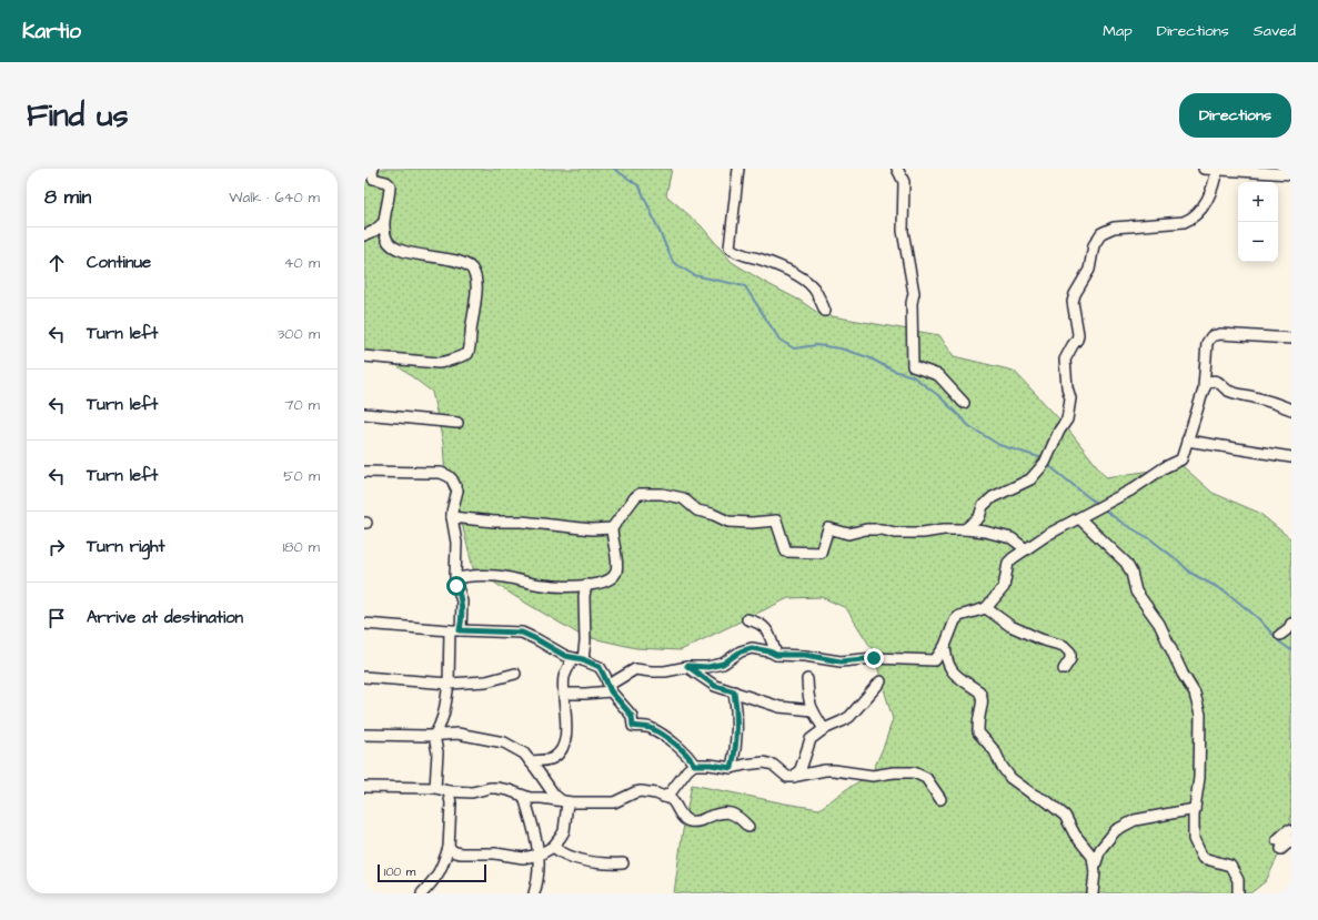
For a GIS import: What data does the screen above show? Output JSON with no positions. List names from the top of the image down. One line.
{"scale_bar":"100 m","page":{"header":"Kartio","nav":["Map","Directions","Saved"],"buttons":"Directions","title":"Find us","heading":["8 min","Walk · 640 m"],"map_buttons":["+","−"],"list":[["Continue","40 m"],["Turn left","300 m"],["Turn left","70 m"],["Turn left","50 m"],["Turn right","180 m"],"Arrive at destination"],"scale":"100 m"}}
